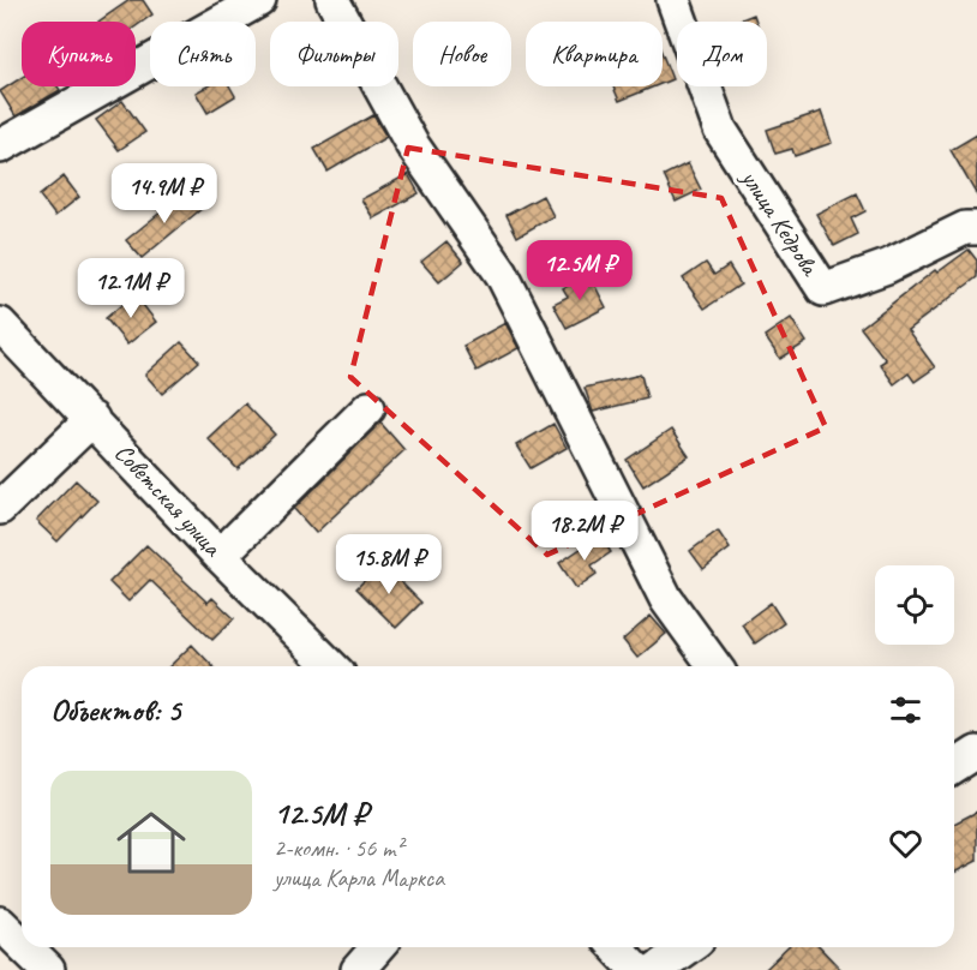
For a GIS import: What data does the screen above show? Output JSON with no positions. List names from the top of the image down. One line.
{"streets":{"street":["улица Кедрова","Советская улица"]},"page":{"chip":["Купить","Снять","Фильтры","Новое","Квартира","Дом"],"price":["14.9M ₽","12.5M ₽","12.1M ₽","18.2M ₽","15.8M ₽"],"heading":"Объектов: 5","list":[{"name":"12.5M ₽","note":"2-комн. · 56 m² · улица Карла Маркса"}]}}
